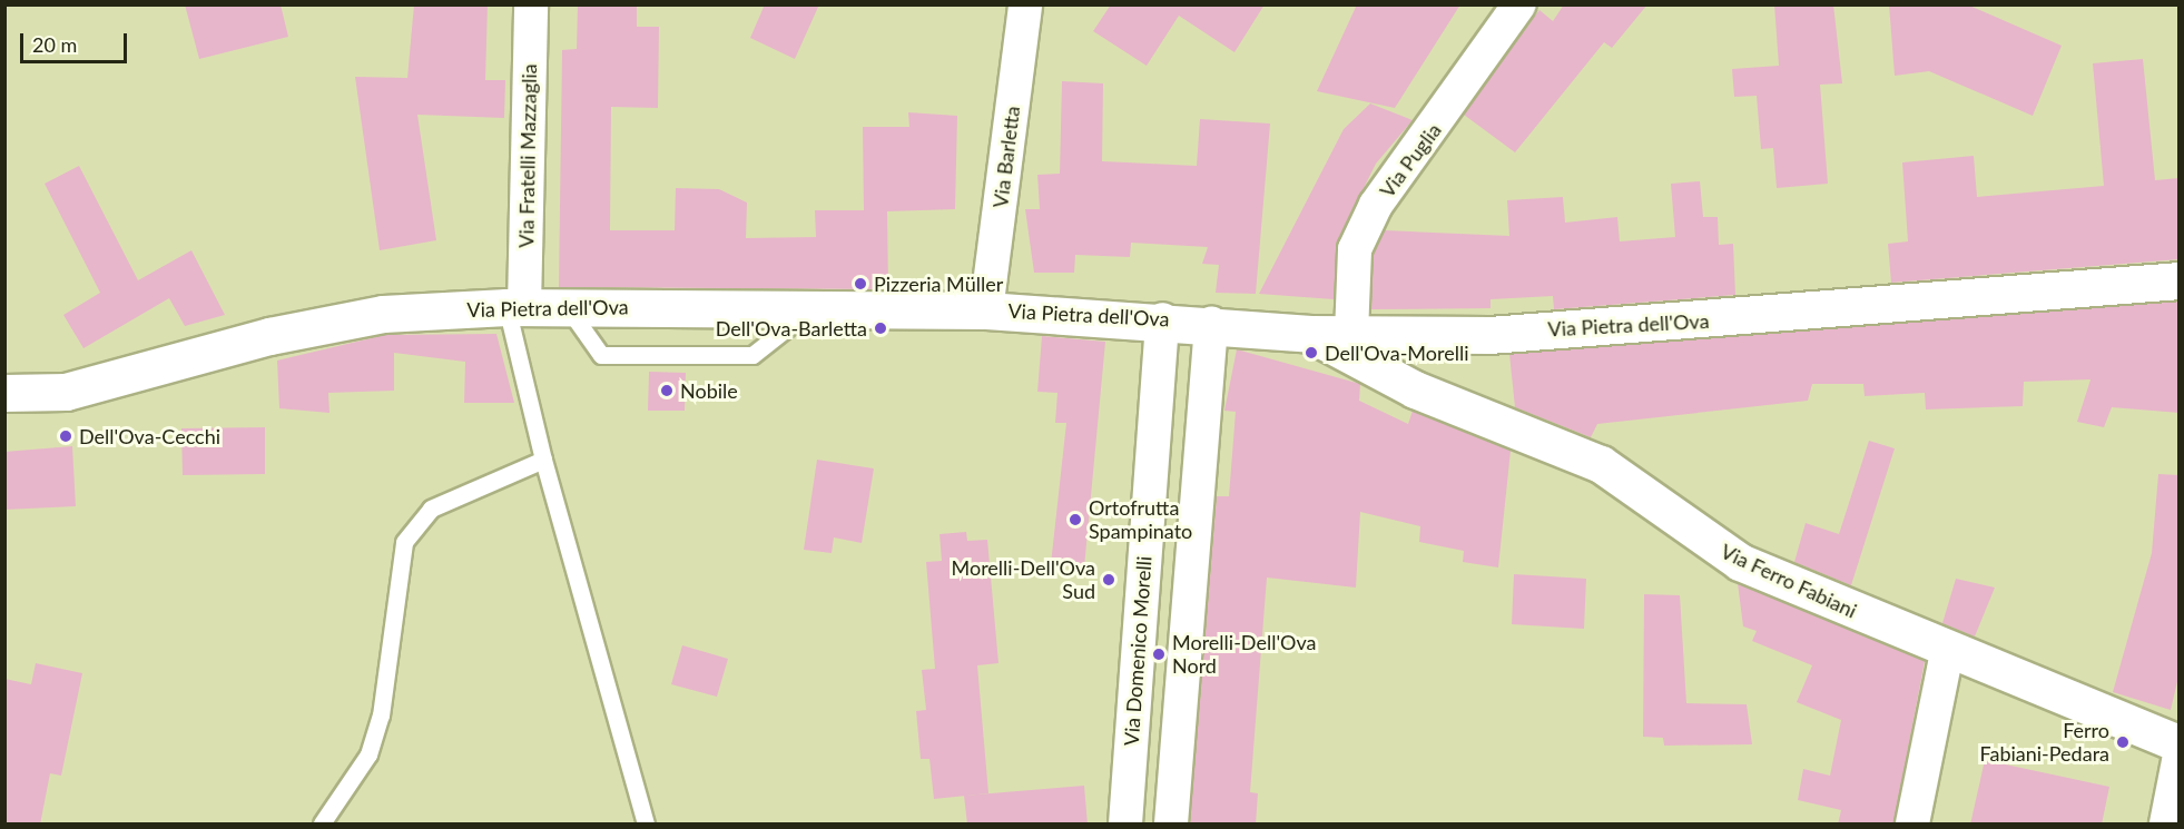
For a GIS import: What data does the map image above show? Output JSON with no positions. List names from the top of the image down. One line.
{"streets":{"main road":["Via Pietra dell'Ova","Via Ferro Fabiani"],"street":["Via Fratelli Mazzaglia","Via Barletta","Via Puglia","Via Domenico Morelli"]},"crossings":[["Via Fratelli Mazzaglia","Via Pietra dell'Ova"],["Via Barletta","Via Pietra dell'Ova"],["Via Puglia","Via Pietra dell'Ova"],["Via Pietra dell'Ova","Via Ferro Fabiani"],["Via Pietra dell'Ova","Via Domenico Morelli"]],"places":["Pizzeria Müller","Dell'Ova-Barletta","Dell'Ova-Morelli","Nobile","Dell'Ova-Cecchi","Ortofrutta Spampinato","Morelli-Dell'Ova Sud","Morelli-Dell'Ova Nord","Ferro Fabiani-Pedara"],"scale_bar":"20 m"}
